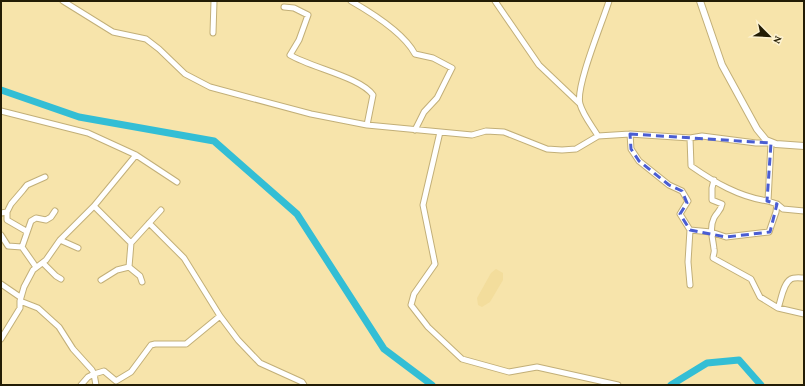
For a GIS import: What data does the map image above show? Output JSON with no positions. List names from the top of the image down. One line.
{"north":"bottom right"}
